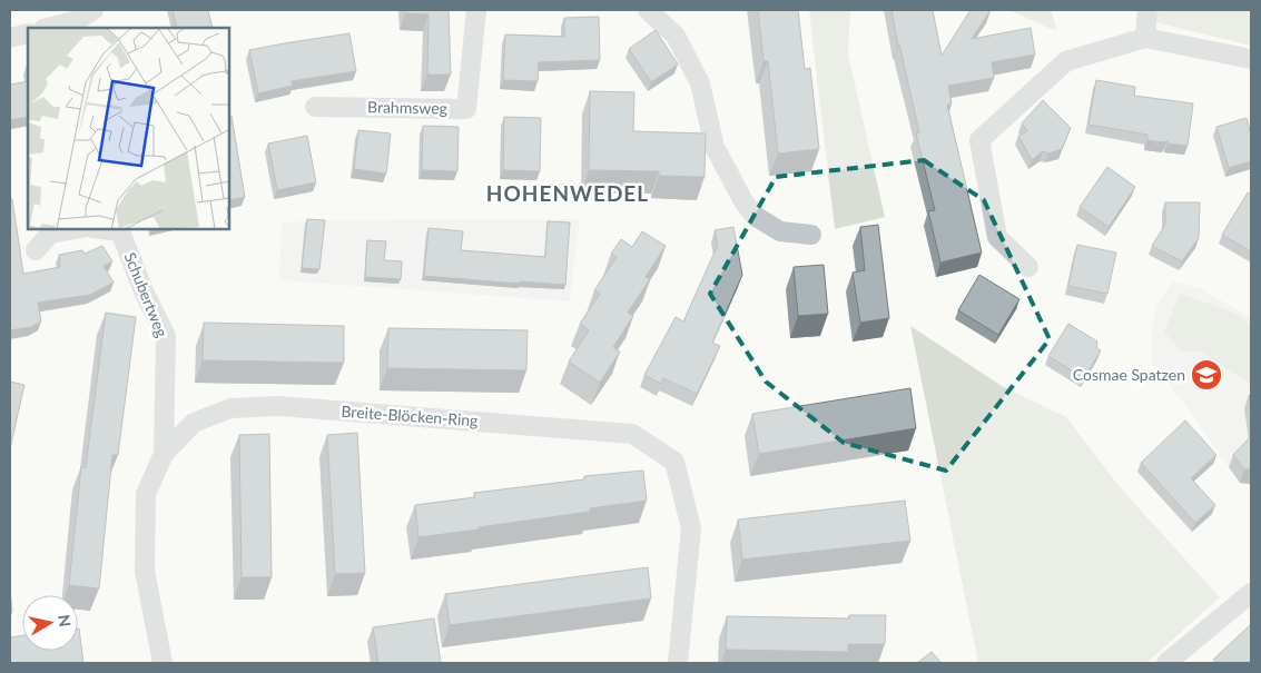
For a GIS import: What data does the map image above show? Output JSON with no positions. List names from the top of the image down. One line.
{"streets":{"street":["Brahmsweg","Schubertweg","Breite-Blöcken-Ring"]},"crossings":[["Schubertweg","Breite-Blöcken-Ring"]],"districts":["HOHENWEDEL"],"places":{"school or university":["Cosmae Spatzen"]},"north":"right"}
